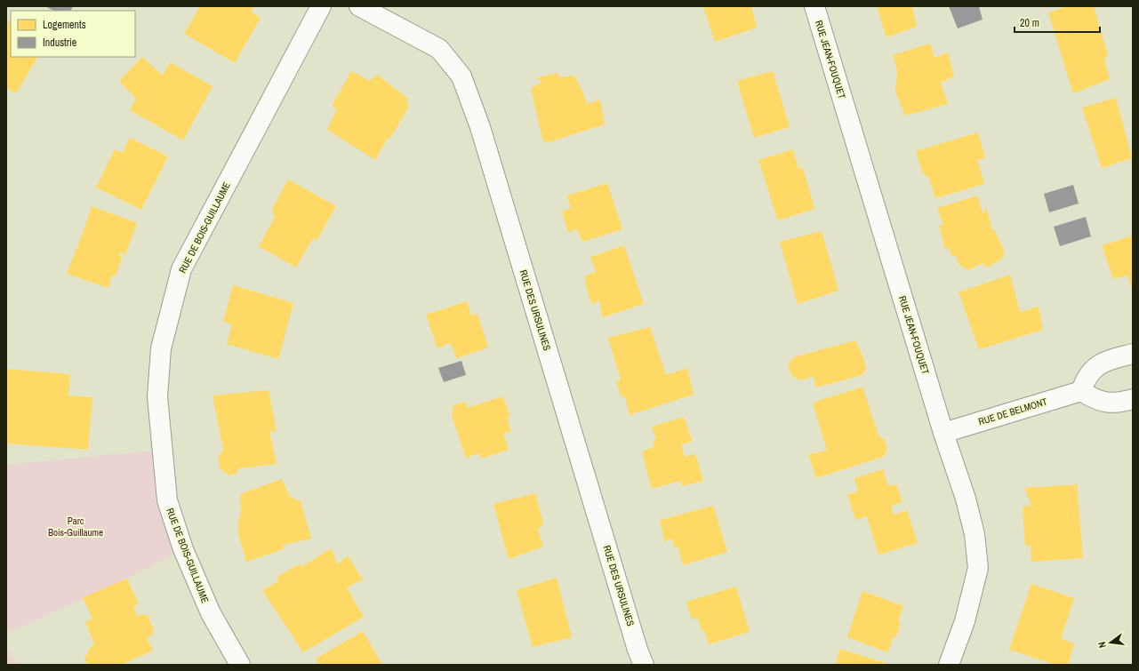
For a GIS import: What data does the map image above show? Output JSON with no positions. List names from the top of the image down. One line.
{"streets":{"street":["RUE JEAN-FOUQUET","RUE DE BOIS-GUILLAUME","RUE DES URSULINES","RUE DE BELMONT"]},"crossings":[["RUE JEAN-FOUQUET","RUE DE BELMONT"]],"parks":["Parc Bois-Guillaume"],"legend":["Logements","Industrie"],"scale_bar":"20 m","north":"left"}
